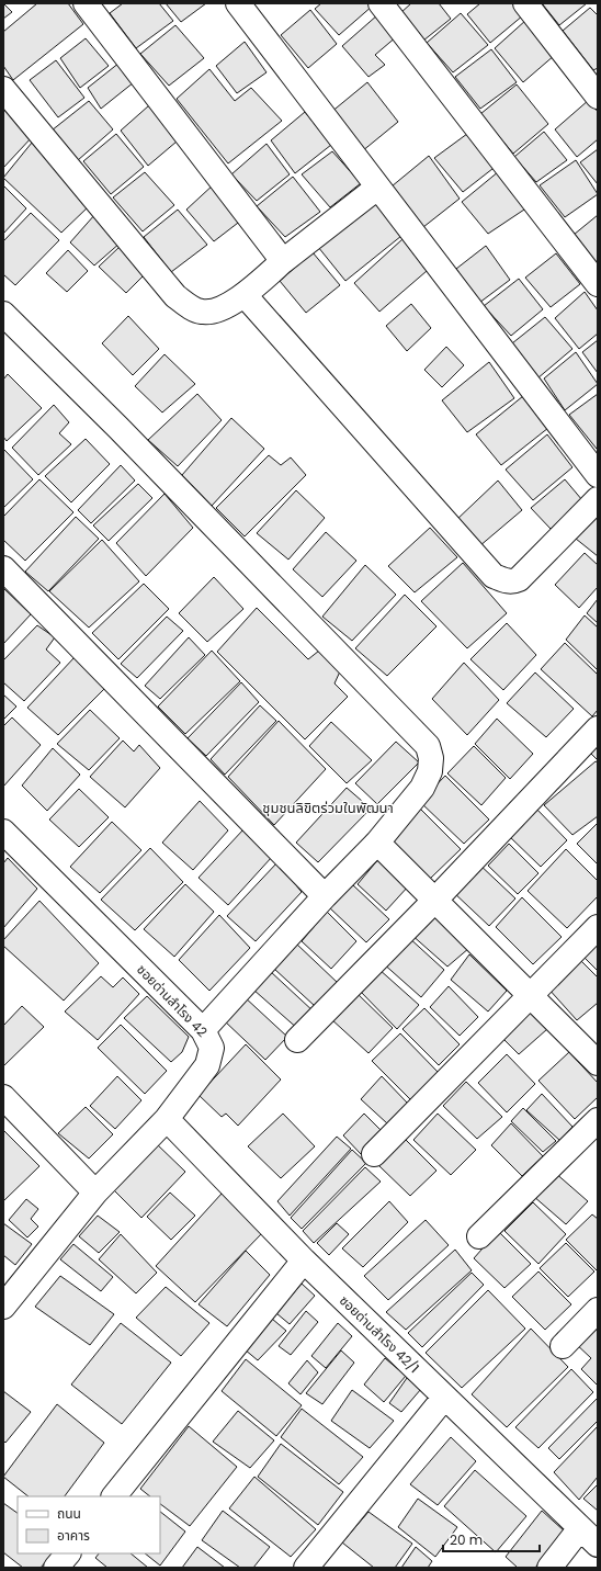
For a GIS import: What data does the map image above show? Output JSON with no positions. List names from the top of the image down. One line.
{"streets":{"street":["ซอยด่านสำโรง 42","ซอยด่านสำโรง 42/1"]},"crossings":[["ซอยด่านสำโรง 42","ซอยด่านสำโรง 42/1"]],"districts":["ชุมชนลิขิตร่วมในพัฒนา"],"legend":["ถนน","อาคาร"],"scale_bar":"20 m"}
